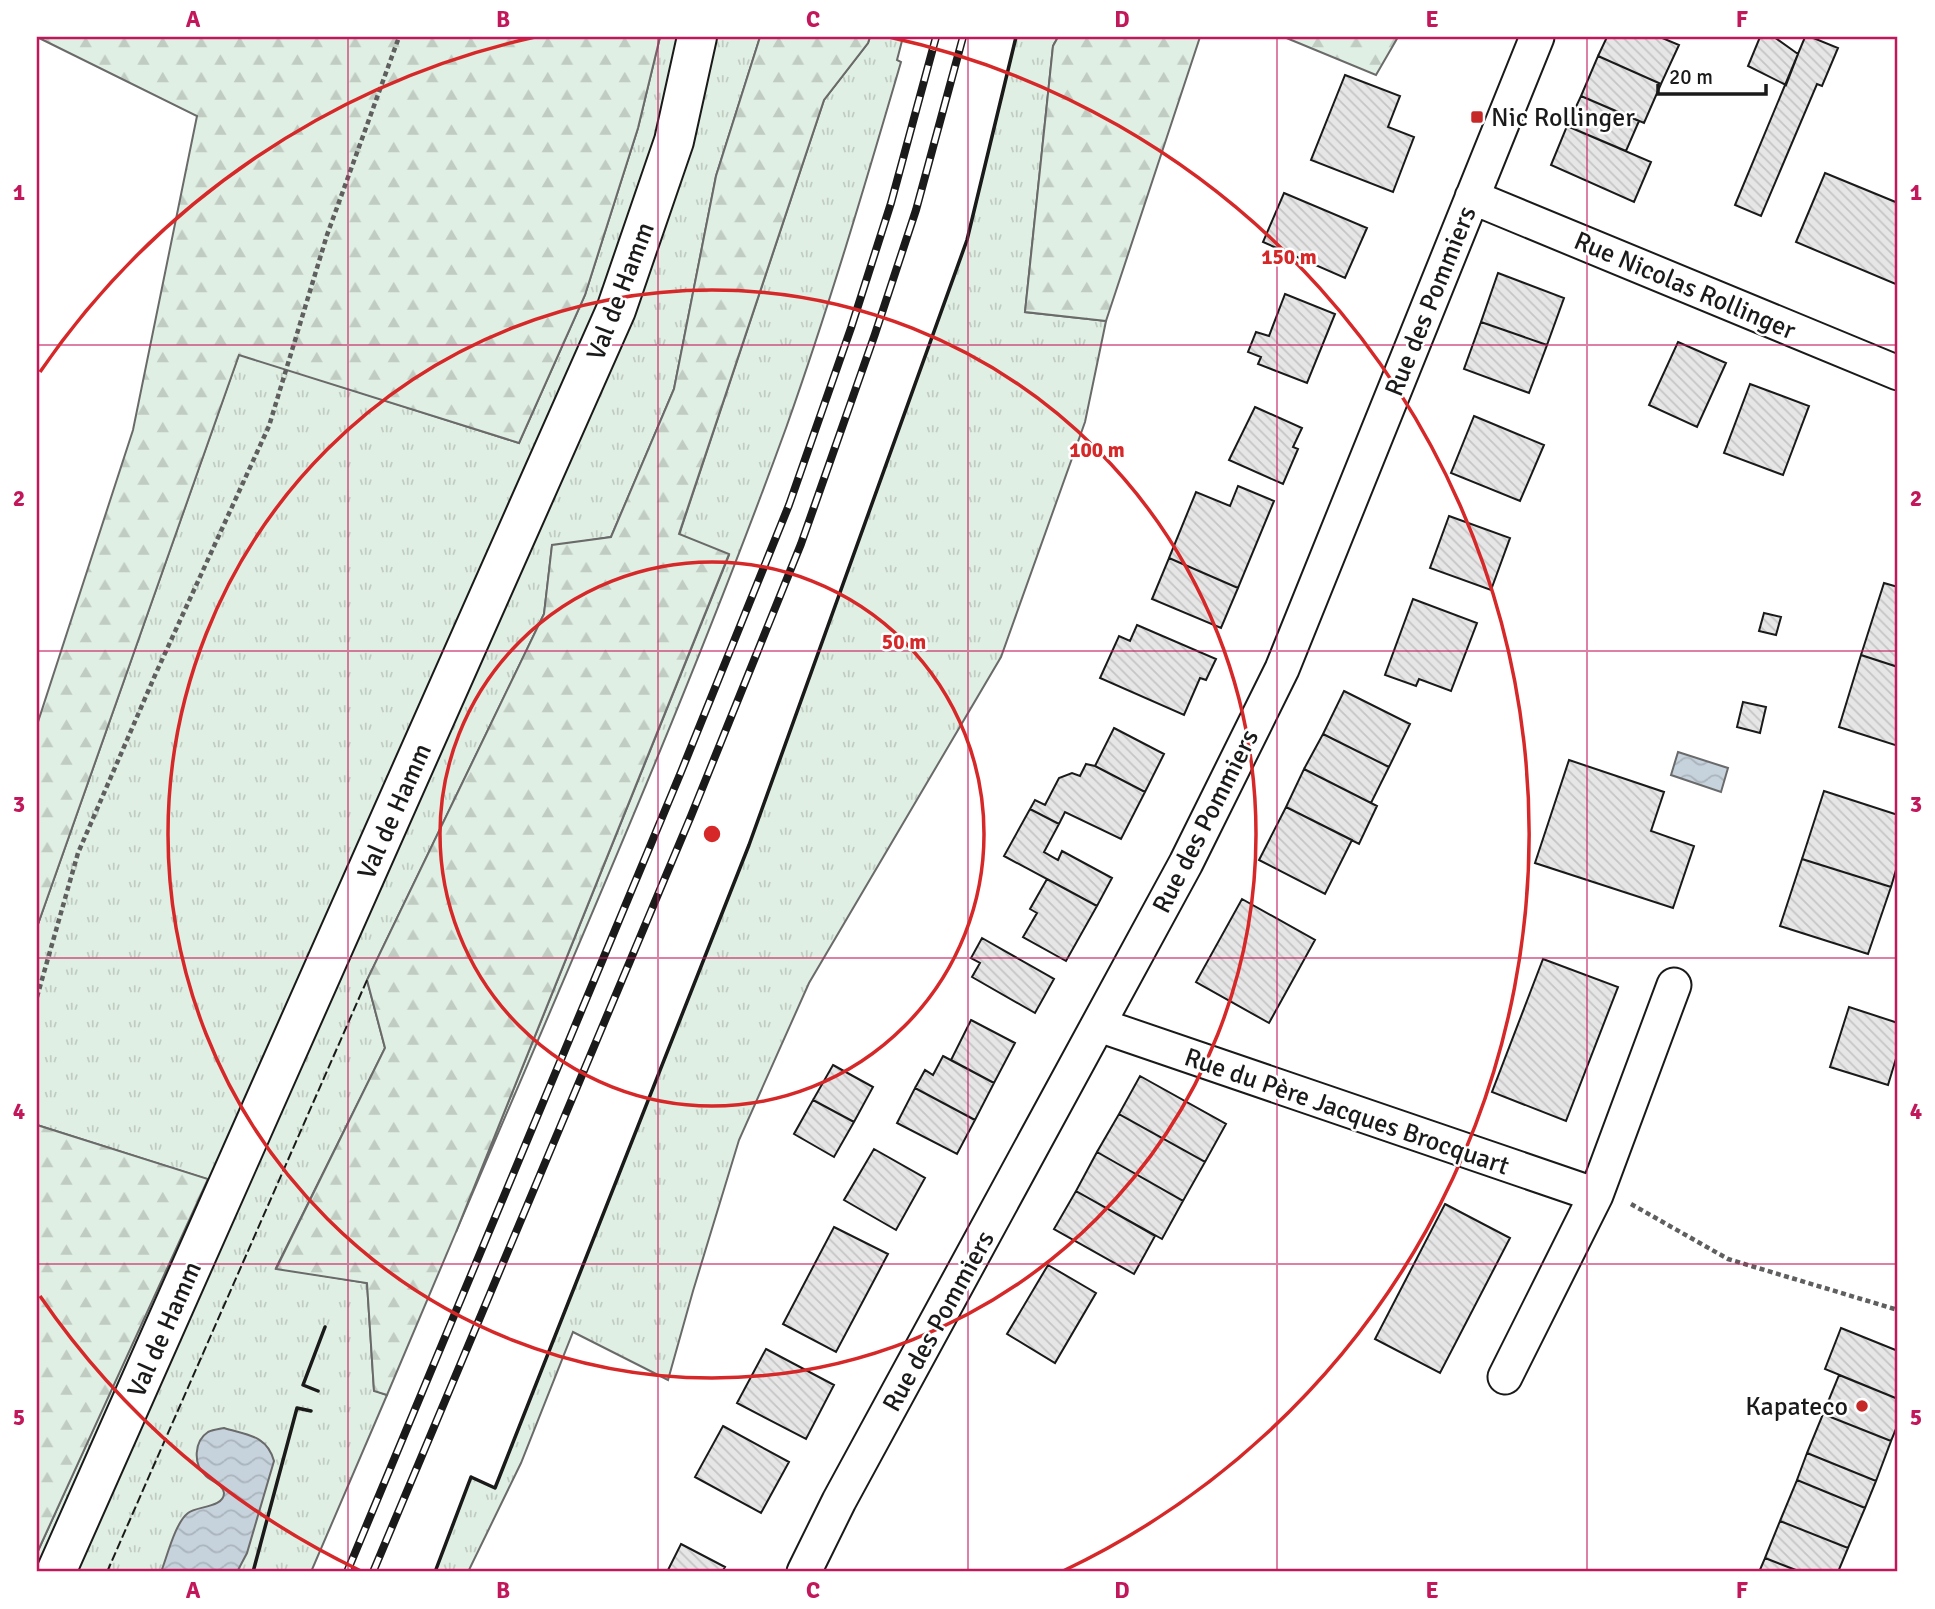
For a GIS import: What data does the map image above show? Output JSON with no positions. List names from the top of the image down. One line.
{"streets":{"main road":["Val de Hamm"],"street":["Rue Nicolas Rollinger","Rue des Pommiers","Rue du Père Jacques Brocquart"]},"crossings":[["Rue Nicolas Rollinger","Rue des Pommiers"],["Rue des Pommiers","Rue du Père Jacques Brocquart"]],"places":{"transit":["Nic Rollinger"],"other":["Kapateco"]},"scale_bar":"20 m","grid":{"columns":["A","B","C","D","E","F"],"rows":["1","2","3","4","5"]},"rings":["150 m","100 m","50 m"]}
